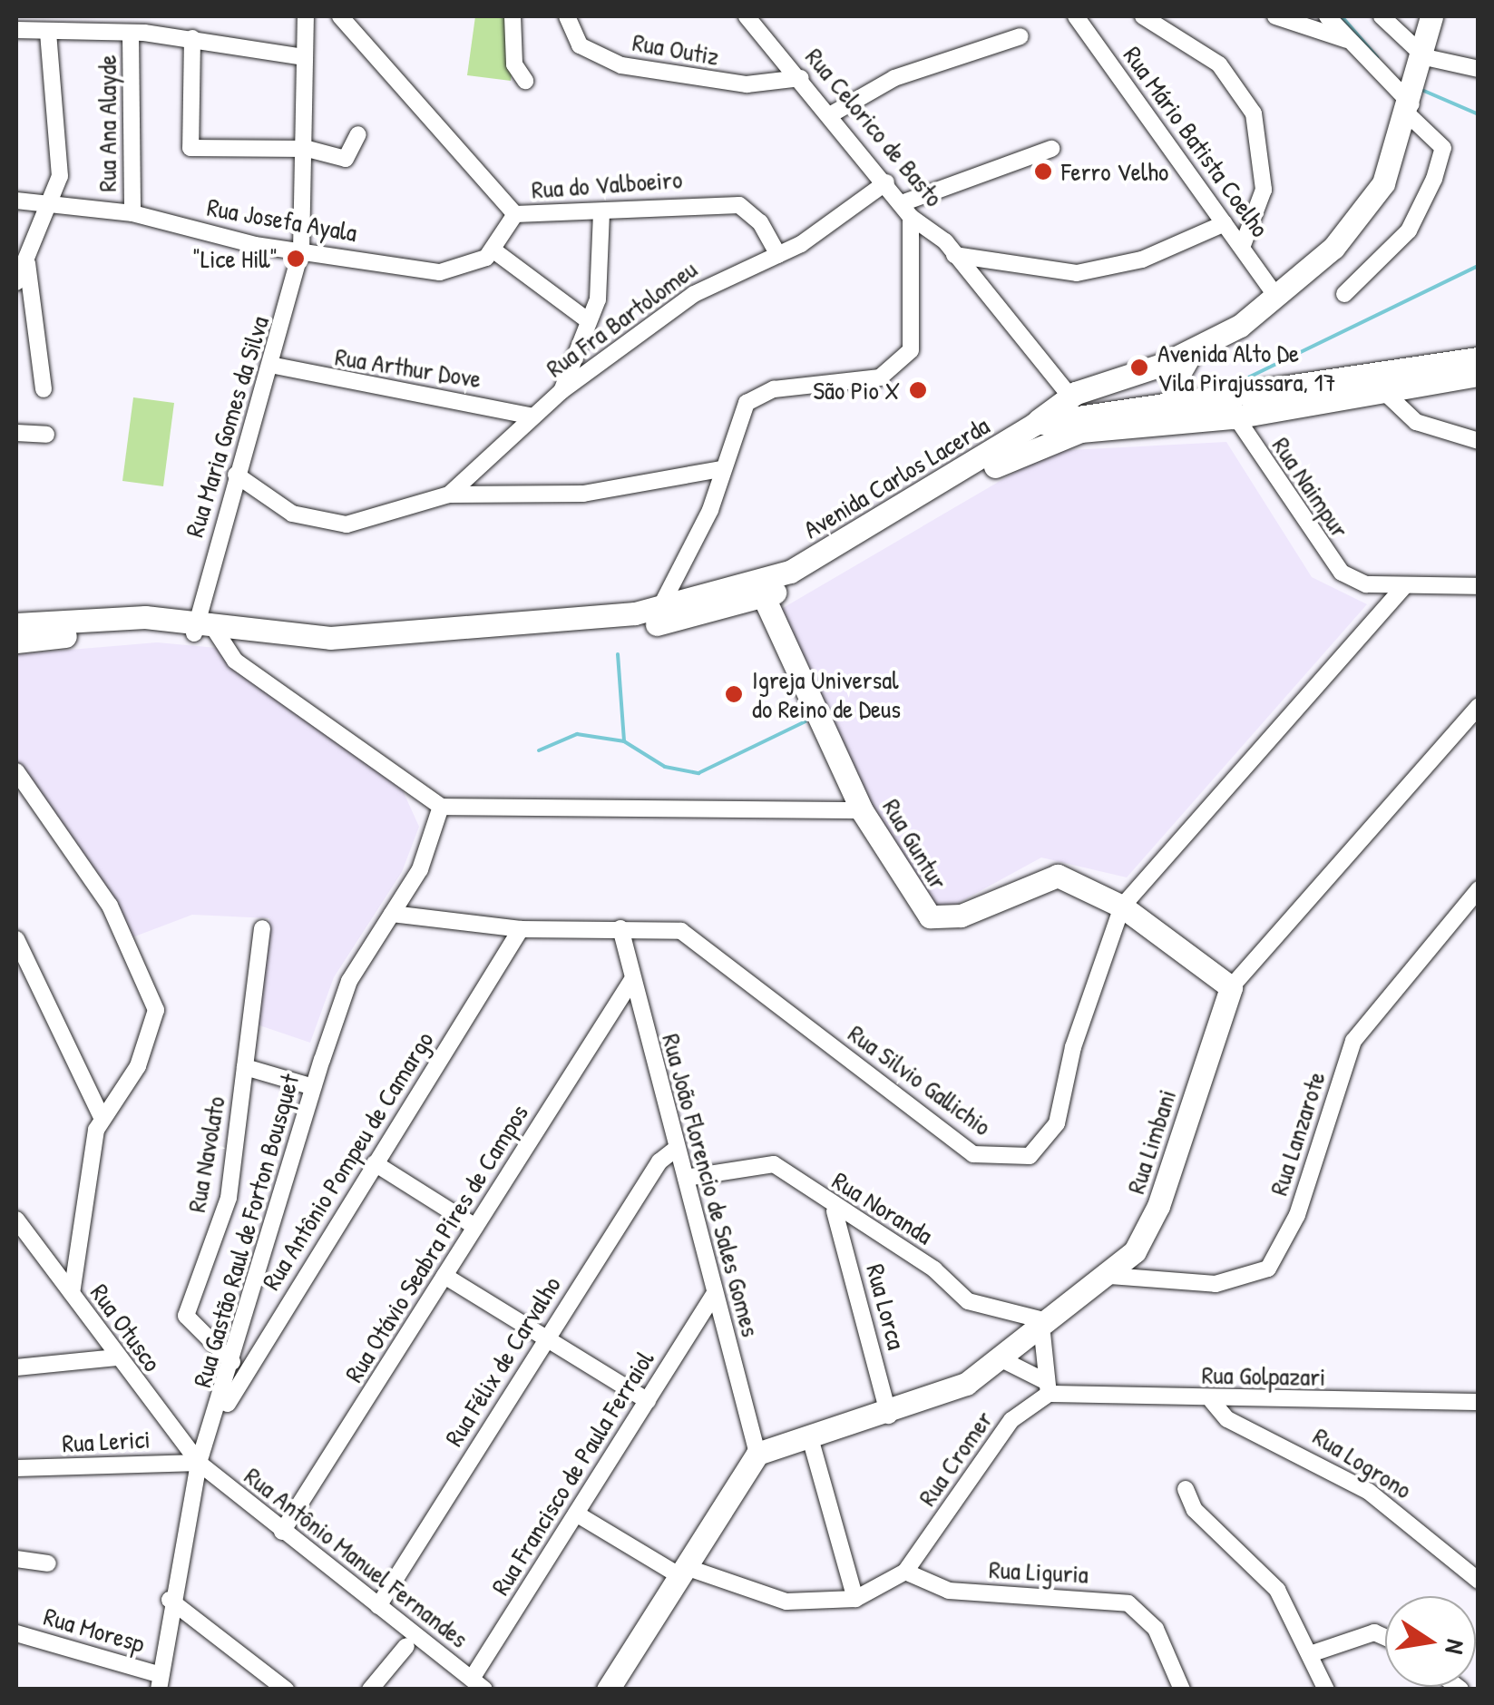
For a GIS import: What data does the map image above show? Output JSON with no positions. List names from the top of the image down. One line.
{"streets":{"main road":["Avenida Carlos Lacerda","Rua Guntur","Rua Limbani"],"street":["Rua Outiz","Rua Ana Alayde","Rua Celorico de Basto","Rua Mário Batista Coelho","Rua do Valboeiro","Rua Josefa Ayala","Rua Fra Bartolomeu","Rua Arthur Dove","Rua Maria Gomes da Silva","Rua Naimpur","Rua Silvio Gallichio","Rua Lanzarote","Rua Navolato","Rua Antônio Pompeu de Camargo","Rua João Florencio de Sales Gomes","Rua Noranda","Rua Gastão Raul de Forton Bousquet","Rua Otávio Seabra Pires de Campos","Rua Lorca","Rua Otusco","Rua Félix de Carvalho","Rua Golpazari","Rua Lerici","Rua Cromer","Rua Logrono","Rua Francisco de Paula Ferraiol","Rua Antônio Manuel Fernandes","Rua Liguria","Rua Moresp"]},"crossings":[["Rua Outiz","Rua Celorico de Basto"],["Rua Ana Alayde","Rua Josefa Ayala"],["Rua Celorico de Basto","Rua Fra Bartolomeu"],["Rua Celorico de Basto","Avenida Carlos Lacerda"],["Rua do Valboeiro","Rua Fra Bartolomeu"],["Rua Josefa Ayala","Rua Maria Gomes da Silva"],["Rua Fra Bartolomeu","Rua Arthur Dove"],["Rua Arthur Dove","Rua Maria Gomes da Silva"],["Rua Maria Gomes da Silva","Avenida Carlos Lacerda"],["Avenida Carlos Lacerda","Rua Naimpur"],["Avenida Carlos Lacerda","Rua Guntur"],["Rua Naimpur","Rua Silvio Gallichio"],["Rua Guntur","Rua Silvio Gallichio"],["Rua Guntur","Rua Limbani"],["Rua Silvio Gallichio","Rua Antônio Pompeu de Camargo"],["Rua Silvio Gallichio","Rua João Florencio de Sales Gomes"],["Rua Silvio Gallichio","Rua Gastão Raul de Forton Bousquet"],["Rua Lanzarote","Rua Limbani"],["Rua Limbani","Rua João Florencio de Sales Gomes"],["Rua Limbani","Rua Noranda"],["Rua Limbani","Rua Lorca"],["Rua Navolato","Rua Gastão Raul de Forton Bousquet"],["Rua Antônio Pompeu de Camargo","Rua Gastão Raul de Forton Bousquet"],["Rua João Florencio de Sales Gomes","Rua Noranda"],["Rua João Florencio de Sales Gomes","Rua Otávio Seabra Pires de Campos"],["Rua João Florencio de Sales Gomes","Rua Félix de Carvalho"],["Rua João Florencio de Sales Gomes","Rua Francisco de Paula Ferraiol"],["Rua Noranda","Rua Lorca"],["Rua Gastão Raul de Forton Bousquet","Rua Otusco"],["Rua Gastão Raul de Forton Bousquet","Rua Lerici"],["Rua Gastão Raul de Forton Bousquet","Rua Antônio Manuel Fernandes"],["Rua Gastão Raul de Forton Bousquet","Rua Moresp"],["Rua Otávio Seabra Pires de Campos","Rua Antônio Manuel Fernandes"],["Rua Otusco","Rua Lerici"],["Rua Otusco","Rua Antônio Manuel Fernandes"],["Rua Félix de Carvalho","Rua Antônio Manuel Fernandes"],["Rua Golpazari","Rua Cromer"],["Rua Golpazari","Rua Logrono"],["Rua Lerici","Rua Antônio Manuel Fernandes"],["Rua Cromer","Rua Liguria"],["Rua Francisco de Paula Ferraiol","Rua Antônio Manuel Fernandes"]],"places":["Ferro Velho","\"Lice Hill\"","Avenida Alto De Vila Pirajussara, 17","São Pio X","Igreja Universal do Reino de Deus"],"north":"right"}
